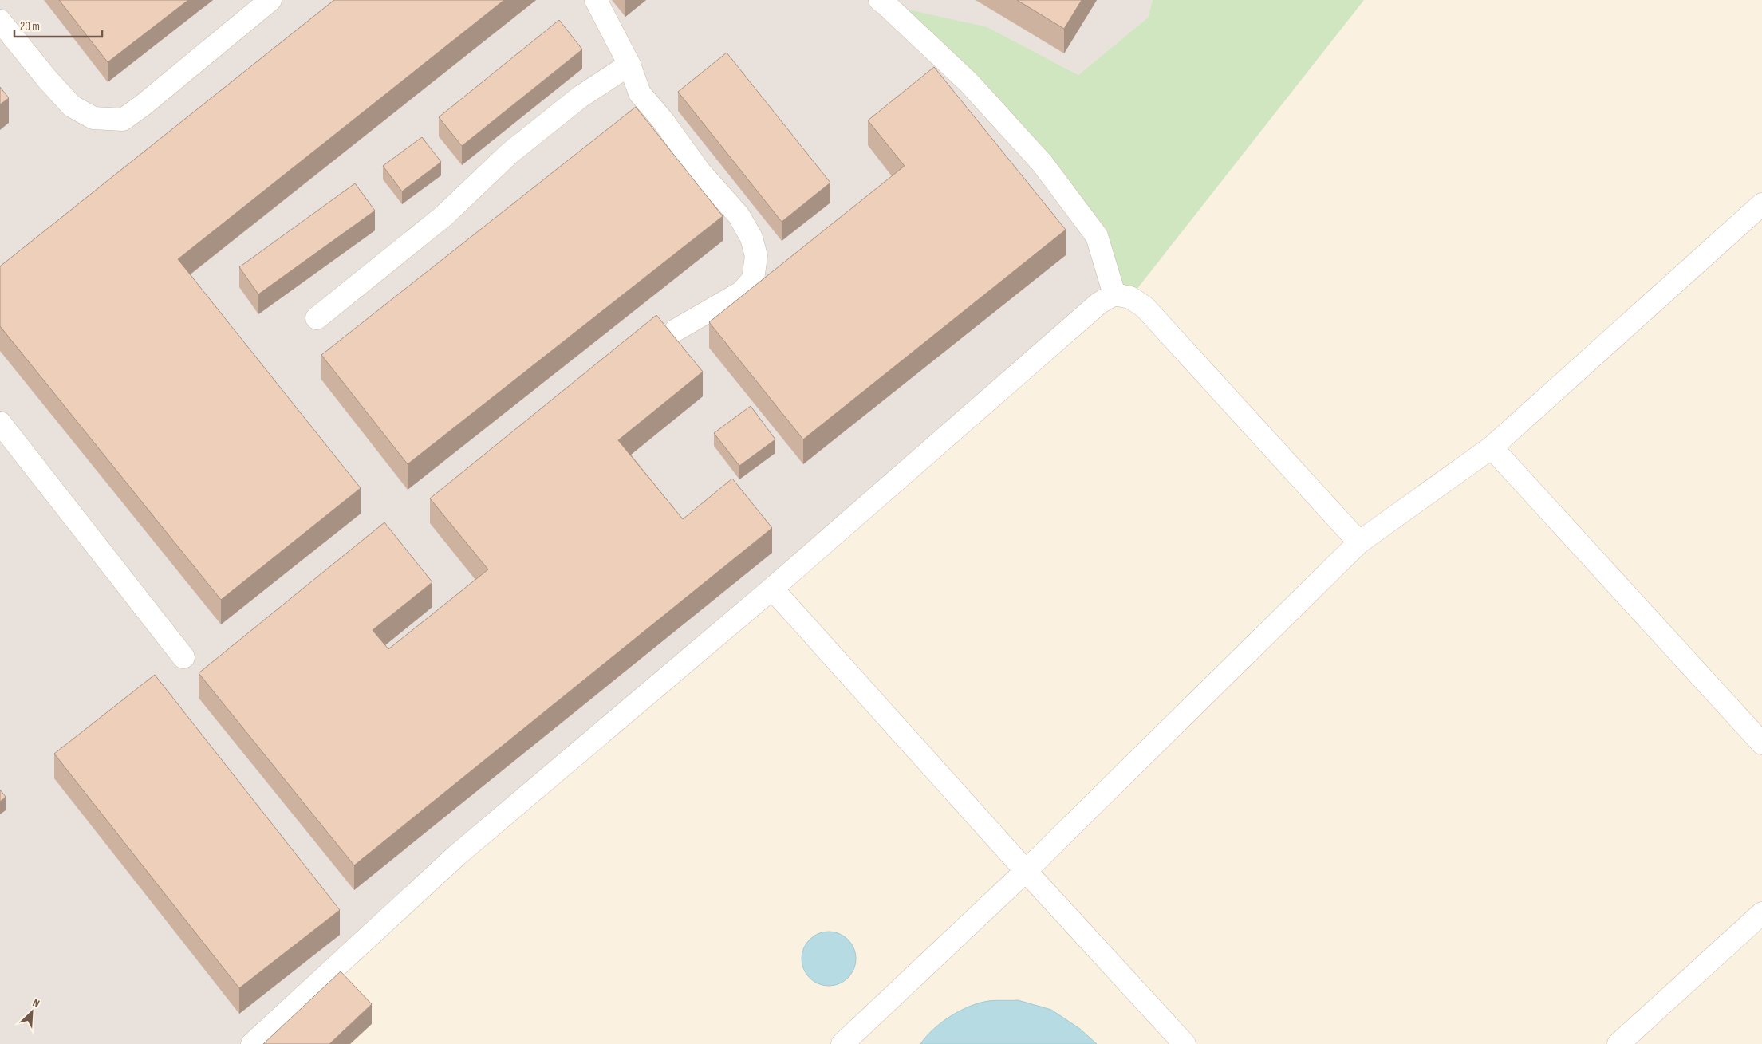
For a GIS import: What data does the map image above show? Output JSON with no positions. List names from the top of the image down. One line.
{"scale_bar":"20 m","north":"top right"}
